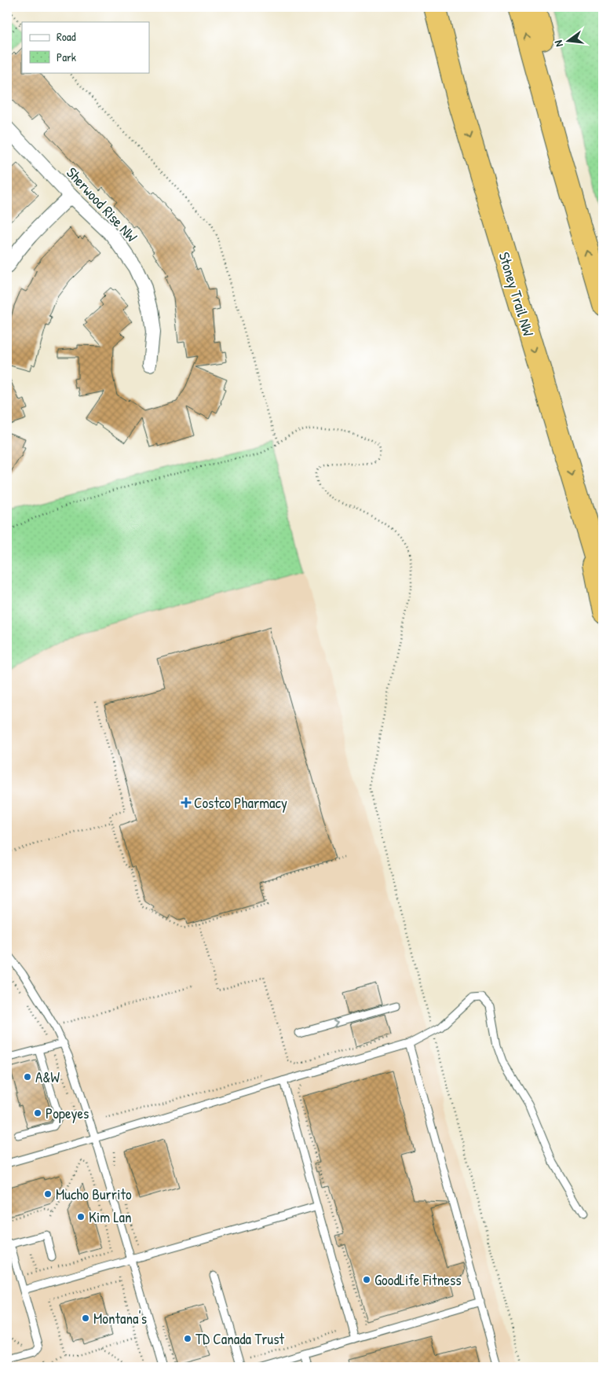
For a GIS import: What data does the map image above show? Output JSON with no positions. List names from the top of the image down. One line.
{"streets":{"highway":["Stoney Trail NW"],"street":["Sherwood Rise NW"]},"places":{"health":["Costco Pharmacy"],"other":["A&W","Popeyes","Mucho Burrito","Kim Lan","GoodLife Fitness","Montana's","TD Canada Trust"]},"legend":["Road","Park"],"north":"left"}
